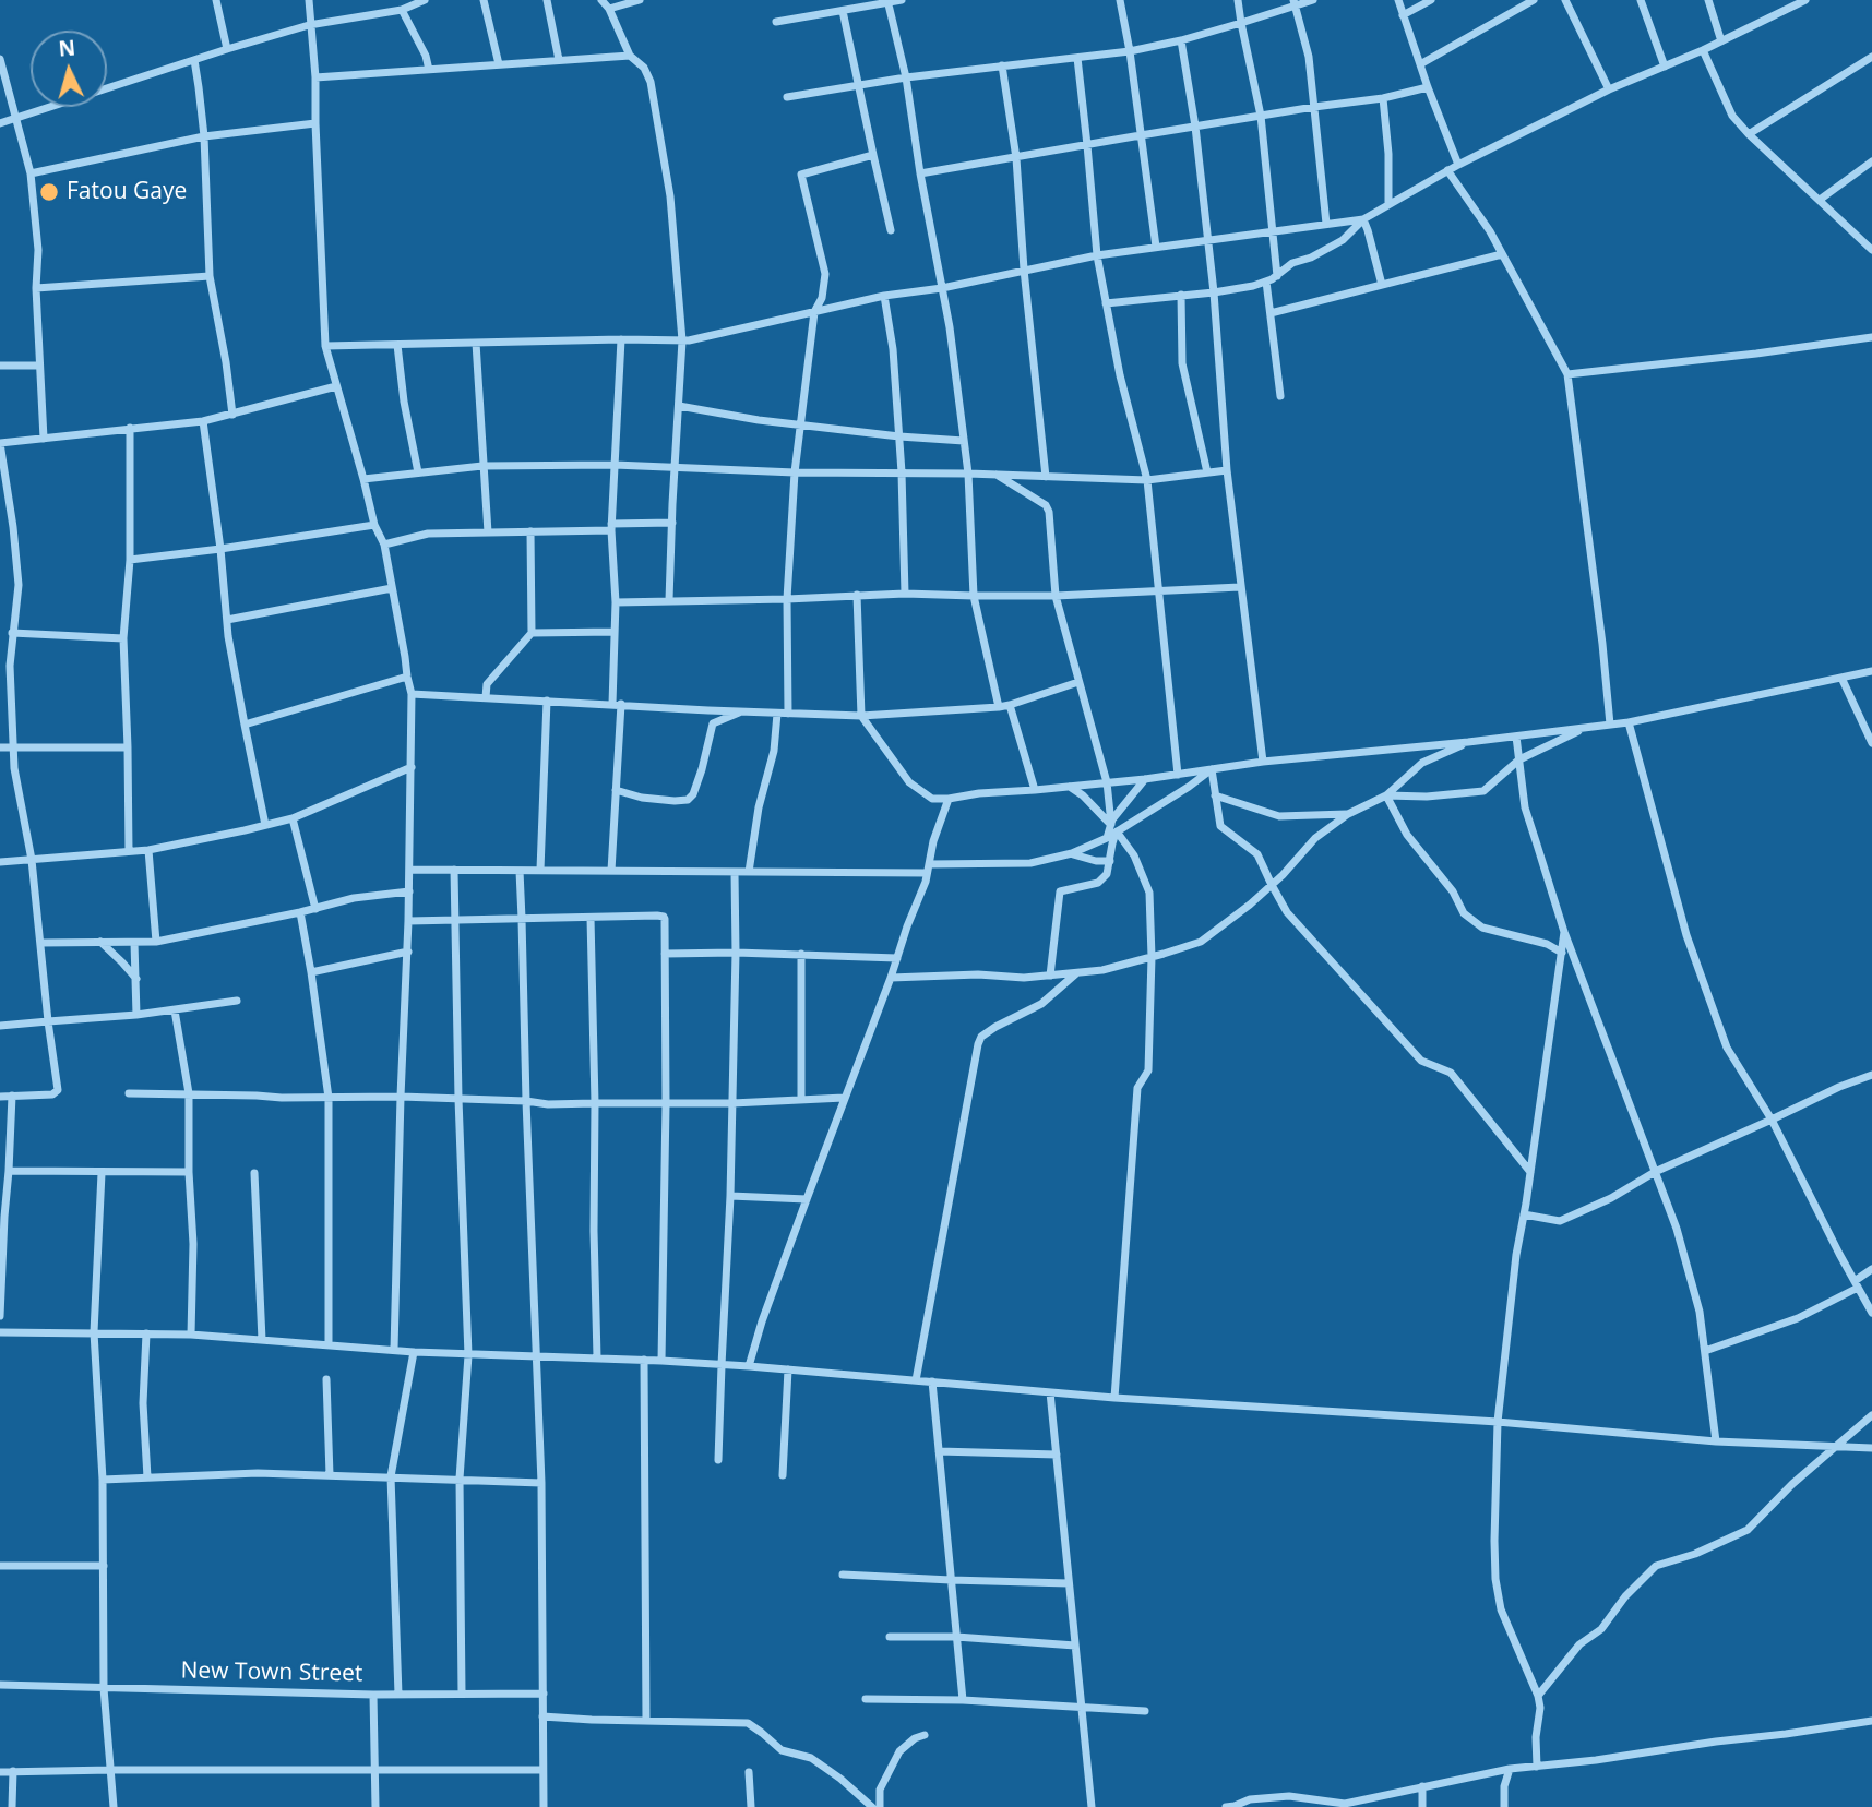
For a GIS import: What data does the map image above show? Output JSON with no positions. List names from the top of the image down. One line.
{"streets":{"street":["New Town Street"]},"places":["Fatou Gaye"],"north":"top"}
